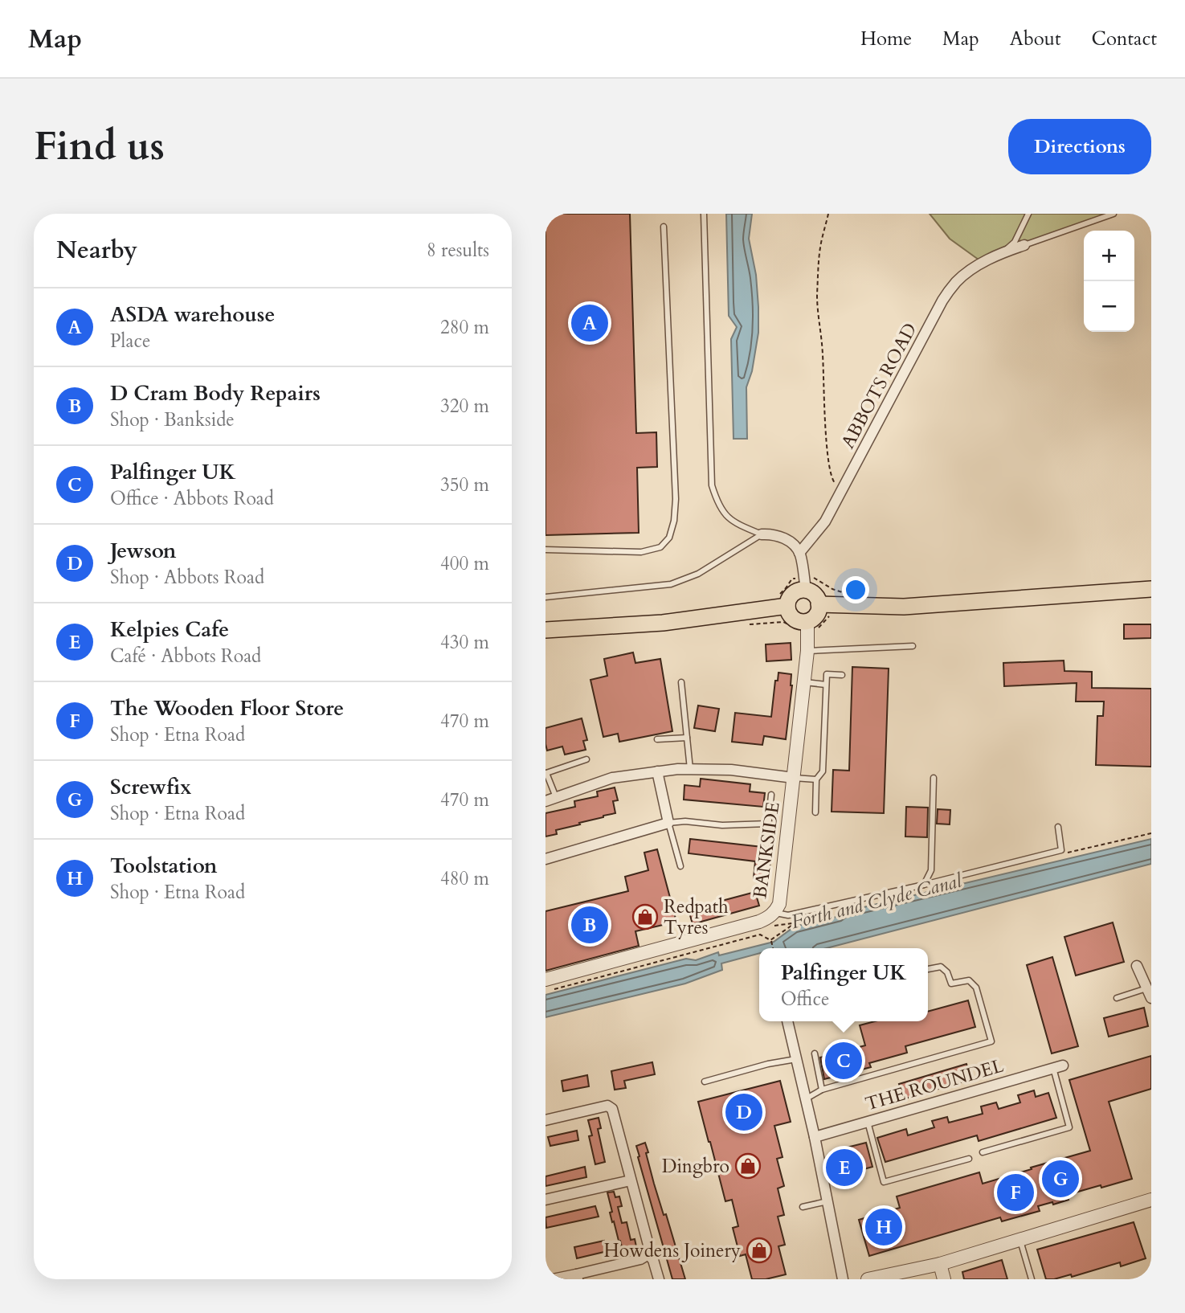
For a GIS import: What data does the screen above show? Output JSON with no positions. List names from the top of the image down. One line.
{"streets":{"street":["ABBOTS ROAD","BANKSIDE","THE ROUNDEL"]},"water":["Forth and Clyde Canal"],"places":{"shop":["Redpath Tyres","Dingbro","Howdens Joinery"]},"page":{"header":"Map","nav":["Home","Map","About","Contact"],"buttons":"Directions","title":"Find us","heading":["Nearby","8 results"],"map_buttons":["+","−"],"list":[{"mark":"A","name":"ASDA warehouse","note":"Place","value":"280 m"},{"mark":"B","name":"D Cram Body Repairs","note":"Shop · Bankside","value":"320 m"},{"mark":"C","name":"Palfinger UK","note":"Office · Abbots Road","value":"350 m"},{"mark":"D","name":"Jewson","note":"Shop · Abbots Road","value":"400 m"},{"mark":"E","name":"Kelpies Cafe","note":"Café · Abbots Road","value":"430 m"},{"mark":"F","name":"The Wooden Floor Store","note":"Shop · Etna Road","value":"470 m"},{"mark":"G","name":"Screwfix","note":"Shop · Etna Road","value":"470 m"},{"mark":"H","name":"Toolstation","note":"Shop · Etna Road","value":"480 m"}],"pins":["A","B","C","D","E","G","F","H"],"popup":["Palfinger UK","Office"]}}
